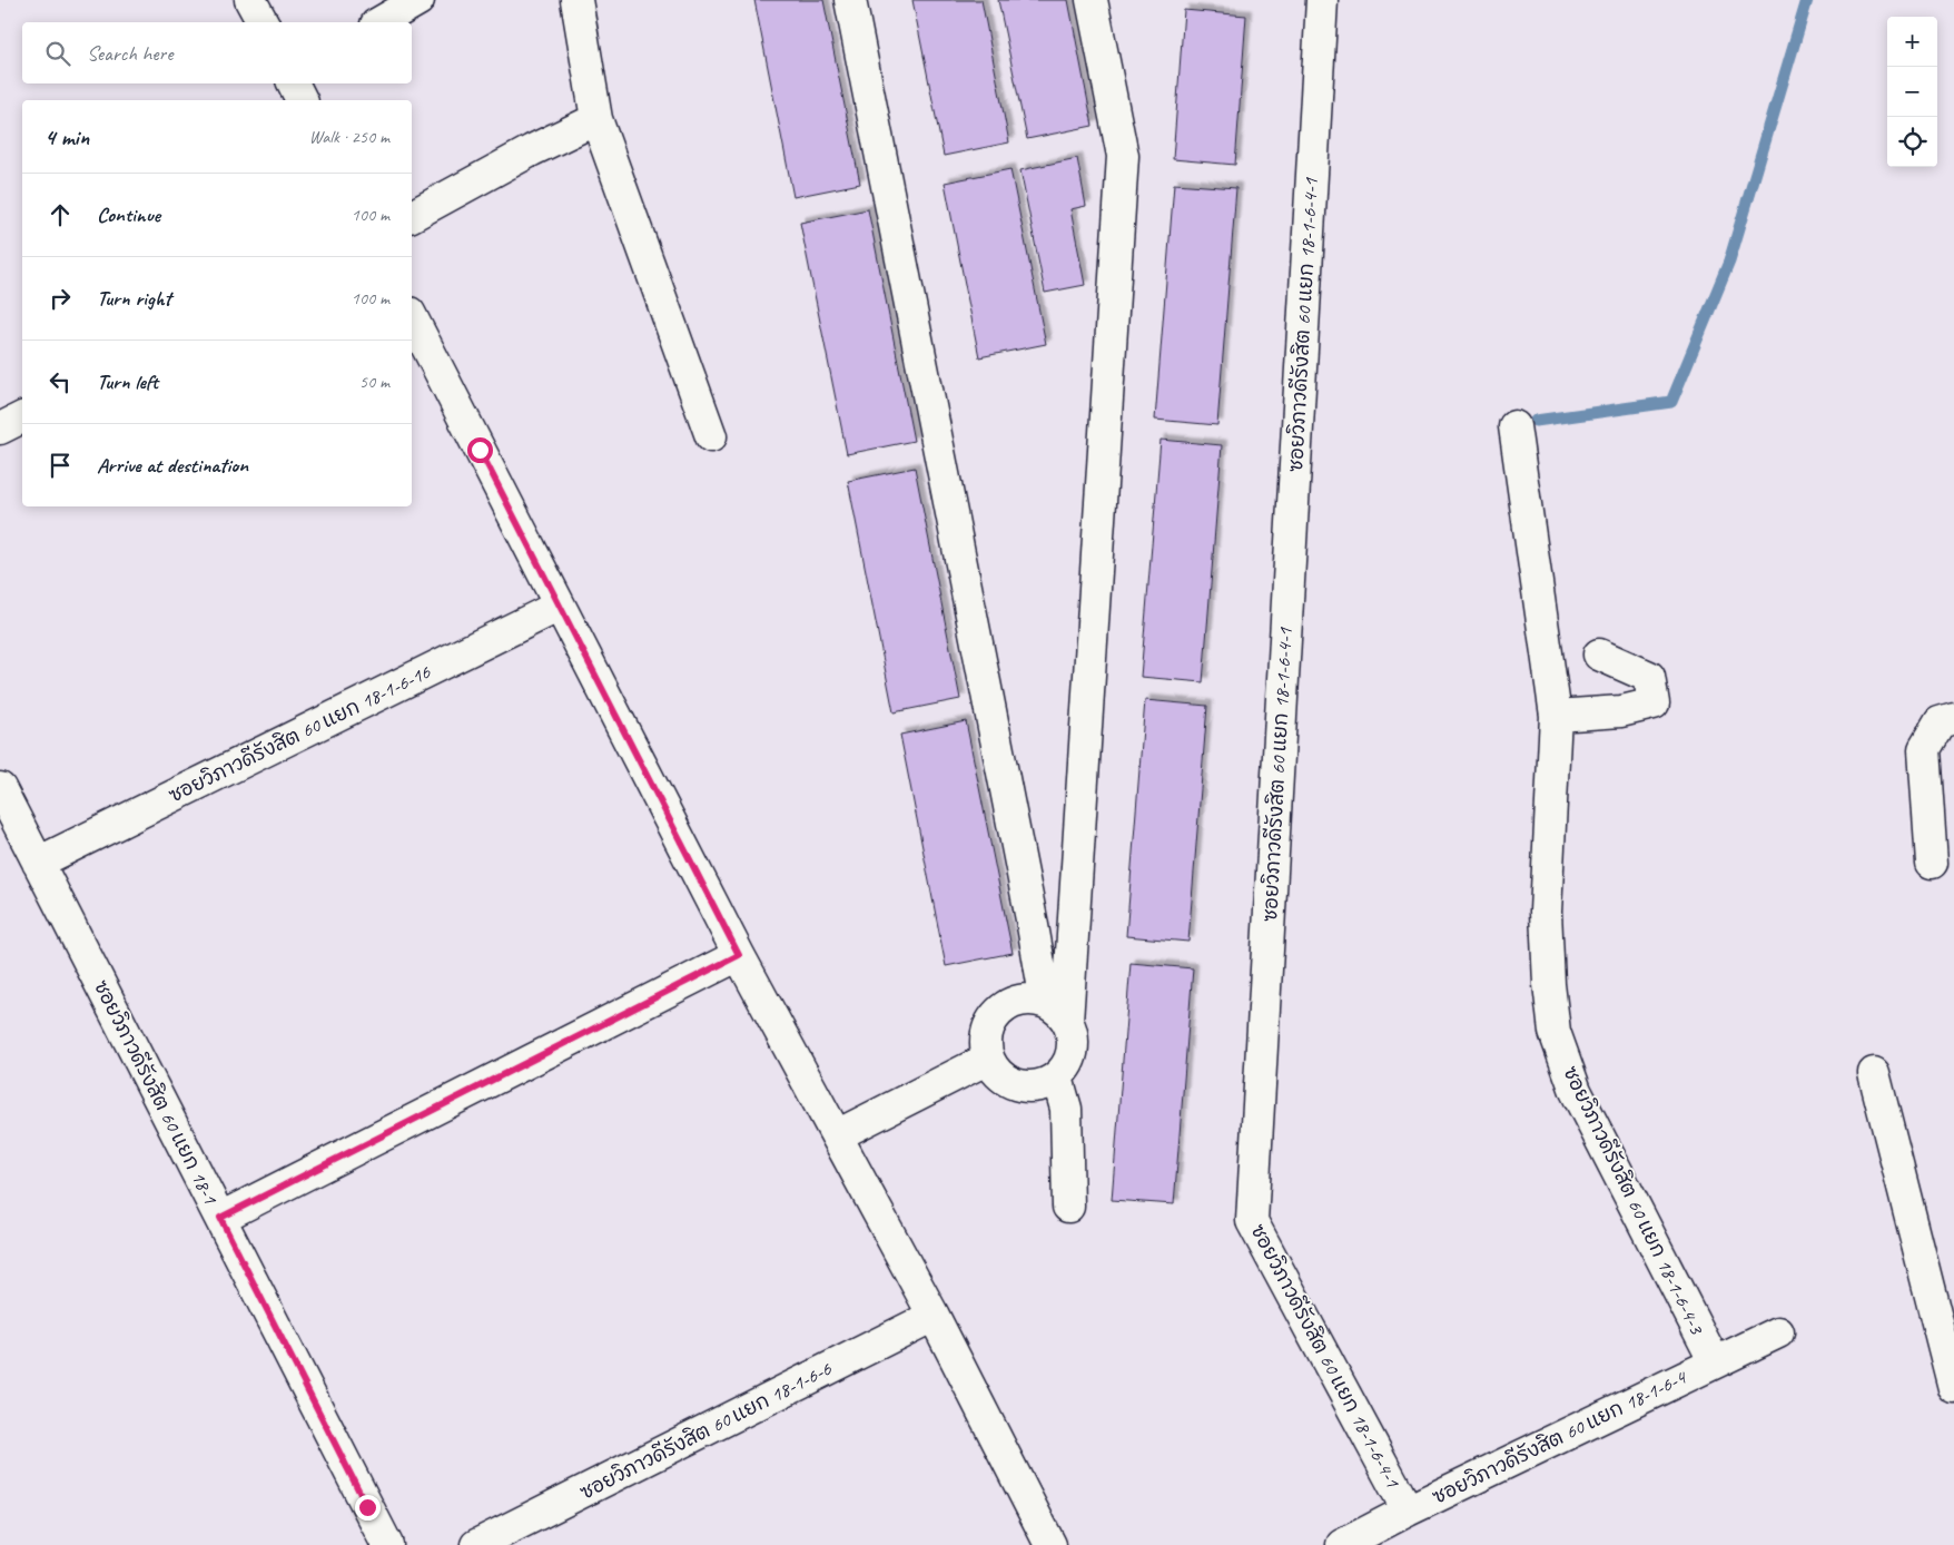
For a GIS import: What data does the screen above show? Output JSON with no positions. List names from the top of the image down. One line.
{"streets":{"street":["ซอยวิภาวดีรังสิต 60 แยก 18-1-6-4-1","ซอยวิภาวดีรังสิต 60 แยก 18-1-6-16","ซอยวิภาวดีรังสิต 60 แยก 18-1","ซอยวิภาวดีรังสิต 60 แยก 18-1-6-4-3","ซอยวิภาวดีรังสิต 60 แยก 18-1-6-6","ซอยวิภาวดีรังสิต 60 แยก 18-1-6-4"]},"crossings":[["ซอยวิภาวดีรังสิต 60 แยก 18-1-6-4-1","ซอยวิภาวดีรังสิต 60 แยก 18-1-6-4"],["ซอยวิภาวดีรังสิต 60 แยก 18-1-6-16","ซอยวิภาวดีรังสิต 60 แยก 18-1"],["ซอยวิภาวดีรังสิต 60 แยก 18-1-6-4-3","ซอยวิภาวดีรังสิต 60 แยก 18-1-6-4"]],"page":{"map_buttons":["+","−"],"search":"Search here","heading":["4 min","Walk · 250 m"],"list":[["Continue","100 m"],["Turn right","100 m"],["Turn left","50 m"],"Arrive at destination"]}}
